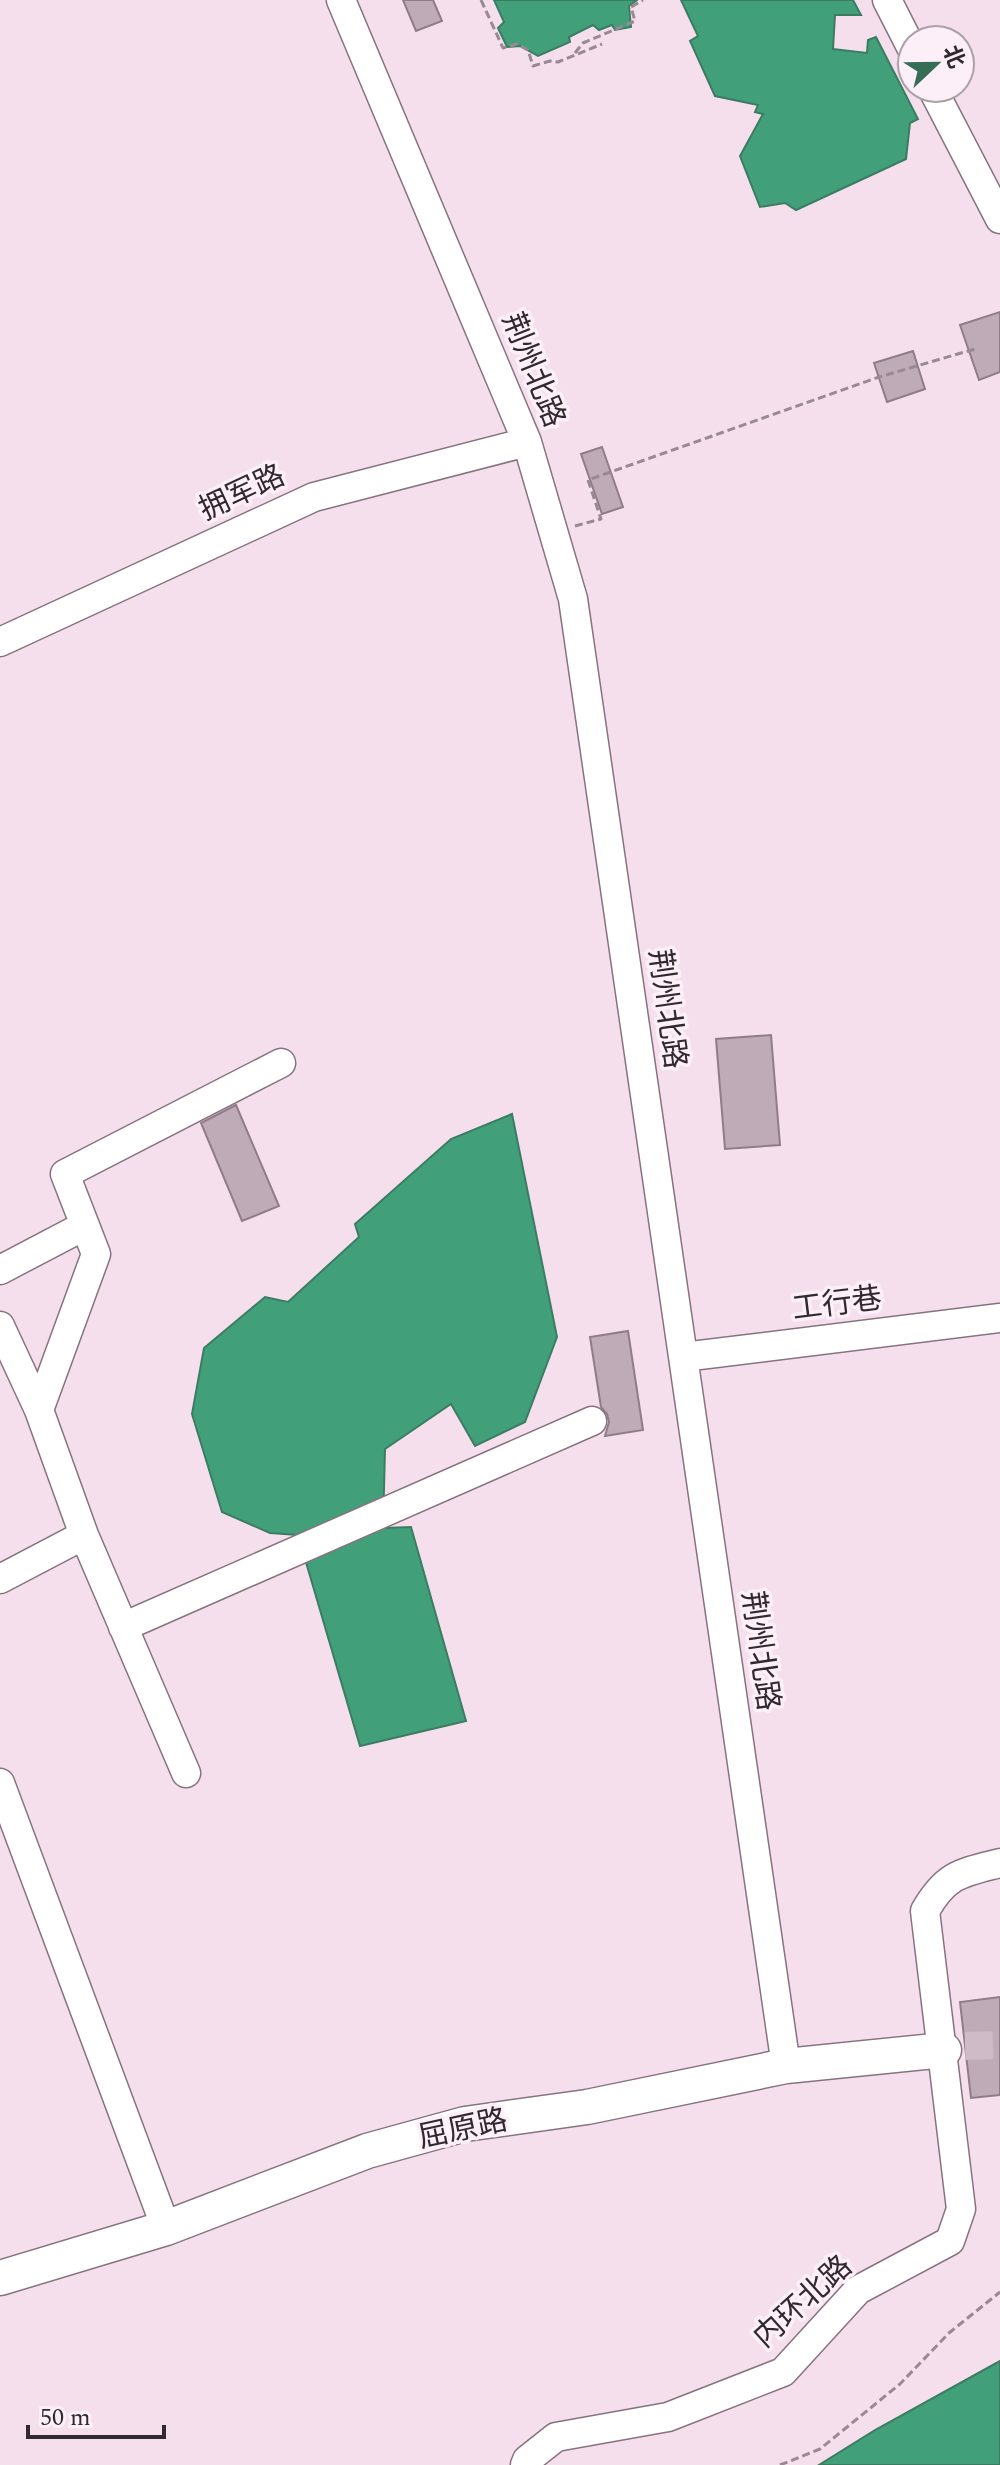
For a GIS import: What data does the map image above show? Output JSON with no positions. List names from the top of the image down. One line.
{"streets":{"main road":["屈原路"],"street":["荆州北路","拥军路","工行巷","内环北路"]},"crossings":[["荆州北路","拥军路"],["荆州北路","工行巷"],["荆州北路","屈原路"],["屈原路","内环北路"]],"scale_bar":"50 m","north":"right"}
